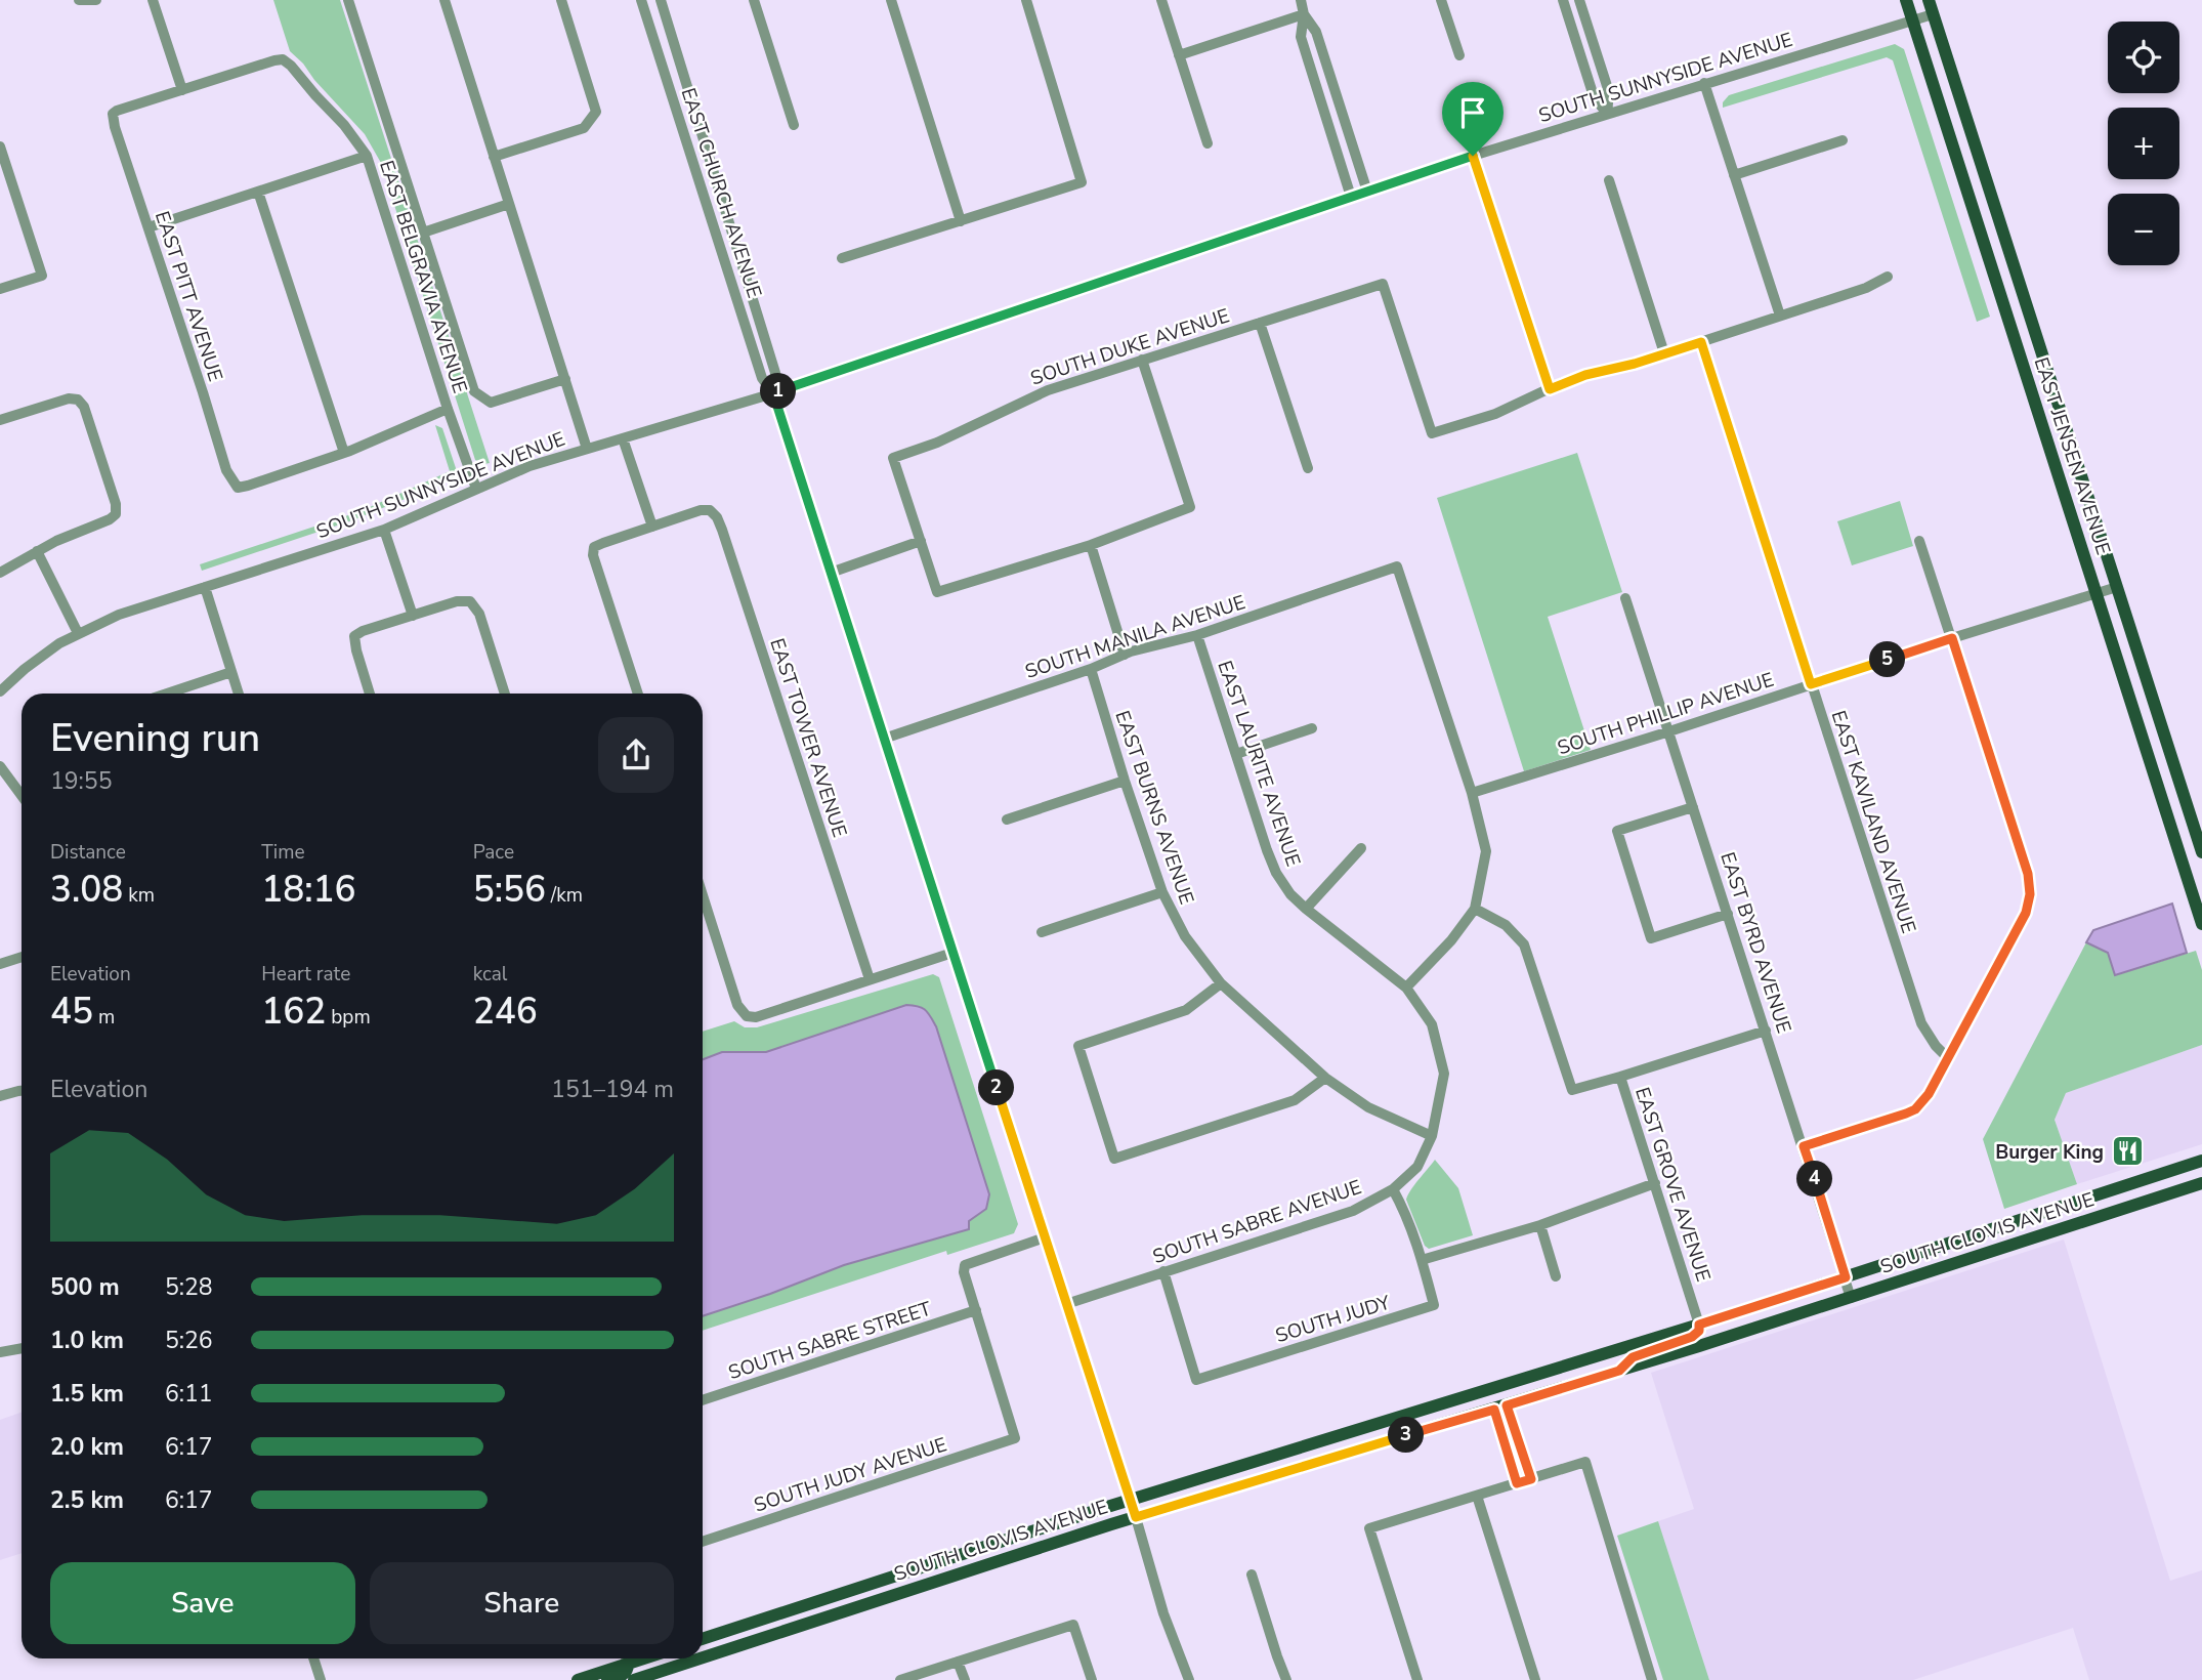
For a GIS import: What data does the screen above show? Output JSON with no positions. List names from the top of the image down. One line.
{"streets":{"main road":["EAST JENSEN AVENUE","SOUTH CLOVIS AVENUE"],"street":["SOUTH SUNNYSIDE AVENUE","EAST CHURCH AVENUE","EAST BELGRAVIA AVENUE","EAST PITT AVENUE","SOUTH DUKE AVENUE","SOUTH MANILA AVENUE","SOUTH PHILLIP AVENUE","EAST TOWER AVENUE","EAST LAURITE AVENUE","EAST BURNS AVENUE","EAST KAVILAND AVENUE","EAST BYRD AVENUE","EAST GROVE AVENUE","SOUTH SABRE AVENUE","SOUTH JUDY","SOUTH SABRE STREET","SOUTH JUDY AVENUE"]},"crossings":[["SOUTH SUNNYSIDE AVENUE","EAST CHURCH AVENUE"],["SOUTH SUNNYSIDE AVENUE","EAST BELGRAVIA AVENUE"],["SOUTH SUNNYSIDE AVENUE","EAST JENSEN AVENUE"],["EAST CHURCH AVENUE","SOUTH MANILA AVENUE"],["EAST CHURCH AVENUE","SOUTH SABRE AVENUE"],["EAST CHURCH AVENUE","SOUTH CLOVIS AVENUE"],["EAST BELGRAVIA AVENUE","EAST PITT AVENUE"],["EAST JENSEN AVENUE","SOUTH PHILLIP AVENUE"],["SOUTH MANILA AVENUE","SOUTH PHILLIP AVENUE"],["SOUTH MANILA AVENUE","EAST LAURITE AVENUE"],["SOUTH MANILA AVENUE","EAST BURNS AVENUE"],["SOUTH PHILLIP AVENUE","EAST KAVILAND AVENUE"],["SOUTH PHILLIP AVENUE","EAST BYRD AVENUE"],["EAST LAURITE AVENUE","EAST BURNS AVENUE"],["EAST LAURITE AVENUE","SOUTH SABRE AVENUE"],["EAST BURNS AVENUE","SOUTH SABRE AVENUE"],["EAST BYRD AVENUE","SOUTH CLOVIS AVENUE"],["EAST GROVE AVENUE","SOUTH CLOVIS AVENUE"],["SOUTH SABRE AVENUE","SOUTH JUDY"],["SOUTH SABRE STREET","SOUTH JUDY AVENUE"]],"places":{"restaurant":["Burger King"]},"page":{"map_buttons":["+","−"],"pins":["1","5","2","4","3"],"heading":["Evening run","19:55"],"stats":[["Distance","3.08 km"],["Time","18:16"],["Pace","5:56 /km"],["Elevation","45 m"],["Heart rate","162 bpm"],["kcal","246"]],"chart":["Elevation","151–194 m"],"list":[{"name":"500 m","note":"5:28"},{"name":"1.0 km","note":"5:26"},{"name":"1.5 km","note":"6:11"},{"name":"2.0 km","note":"6:17"},{"name":"2.5 km","note":"6:17"}],"buttons":["Save","Share"]}}
